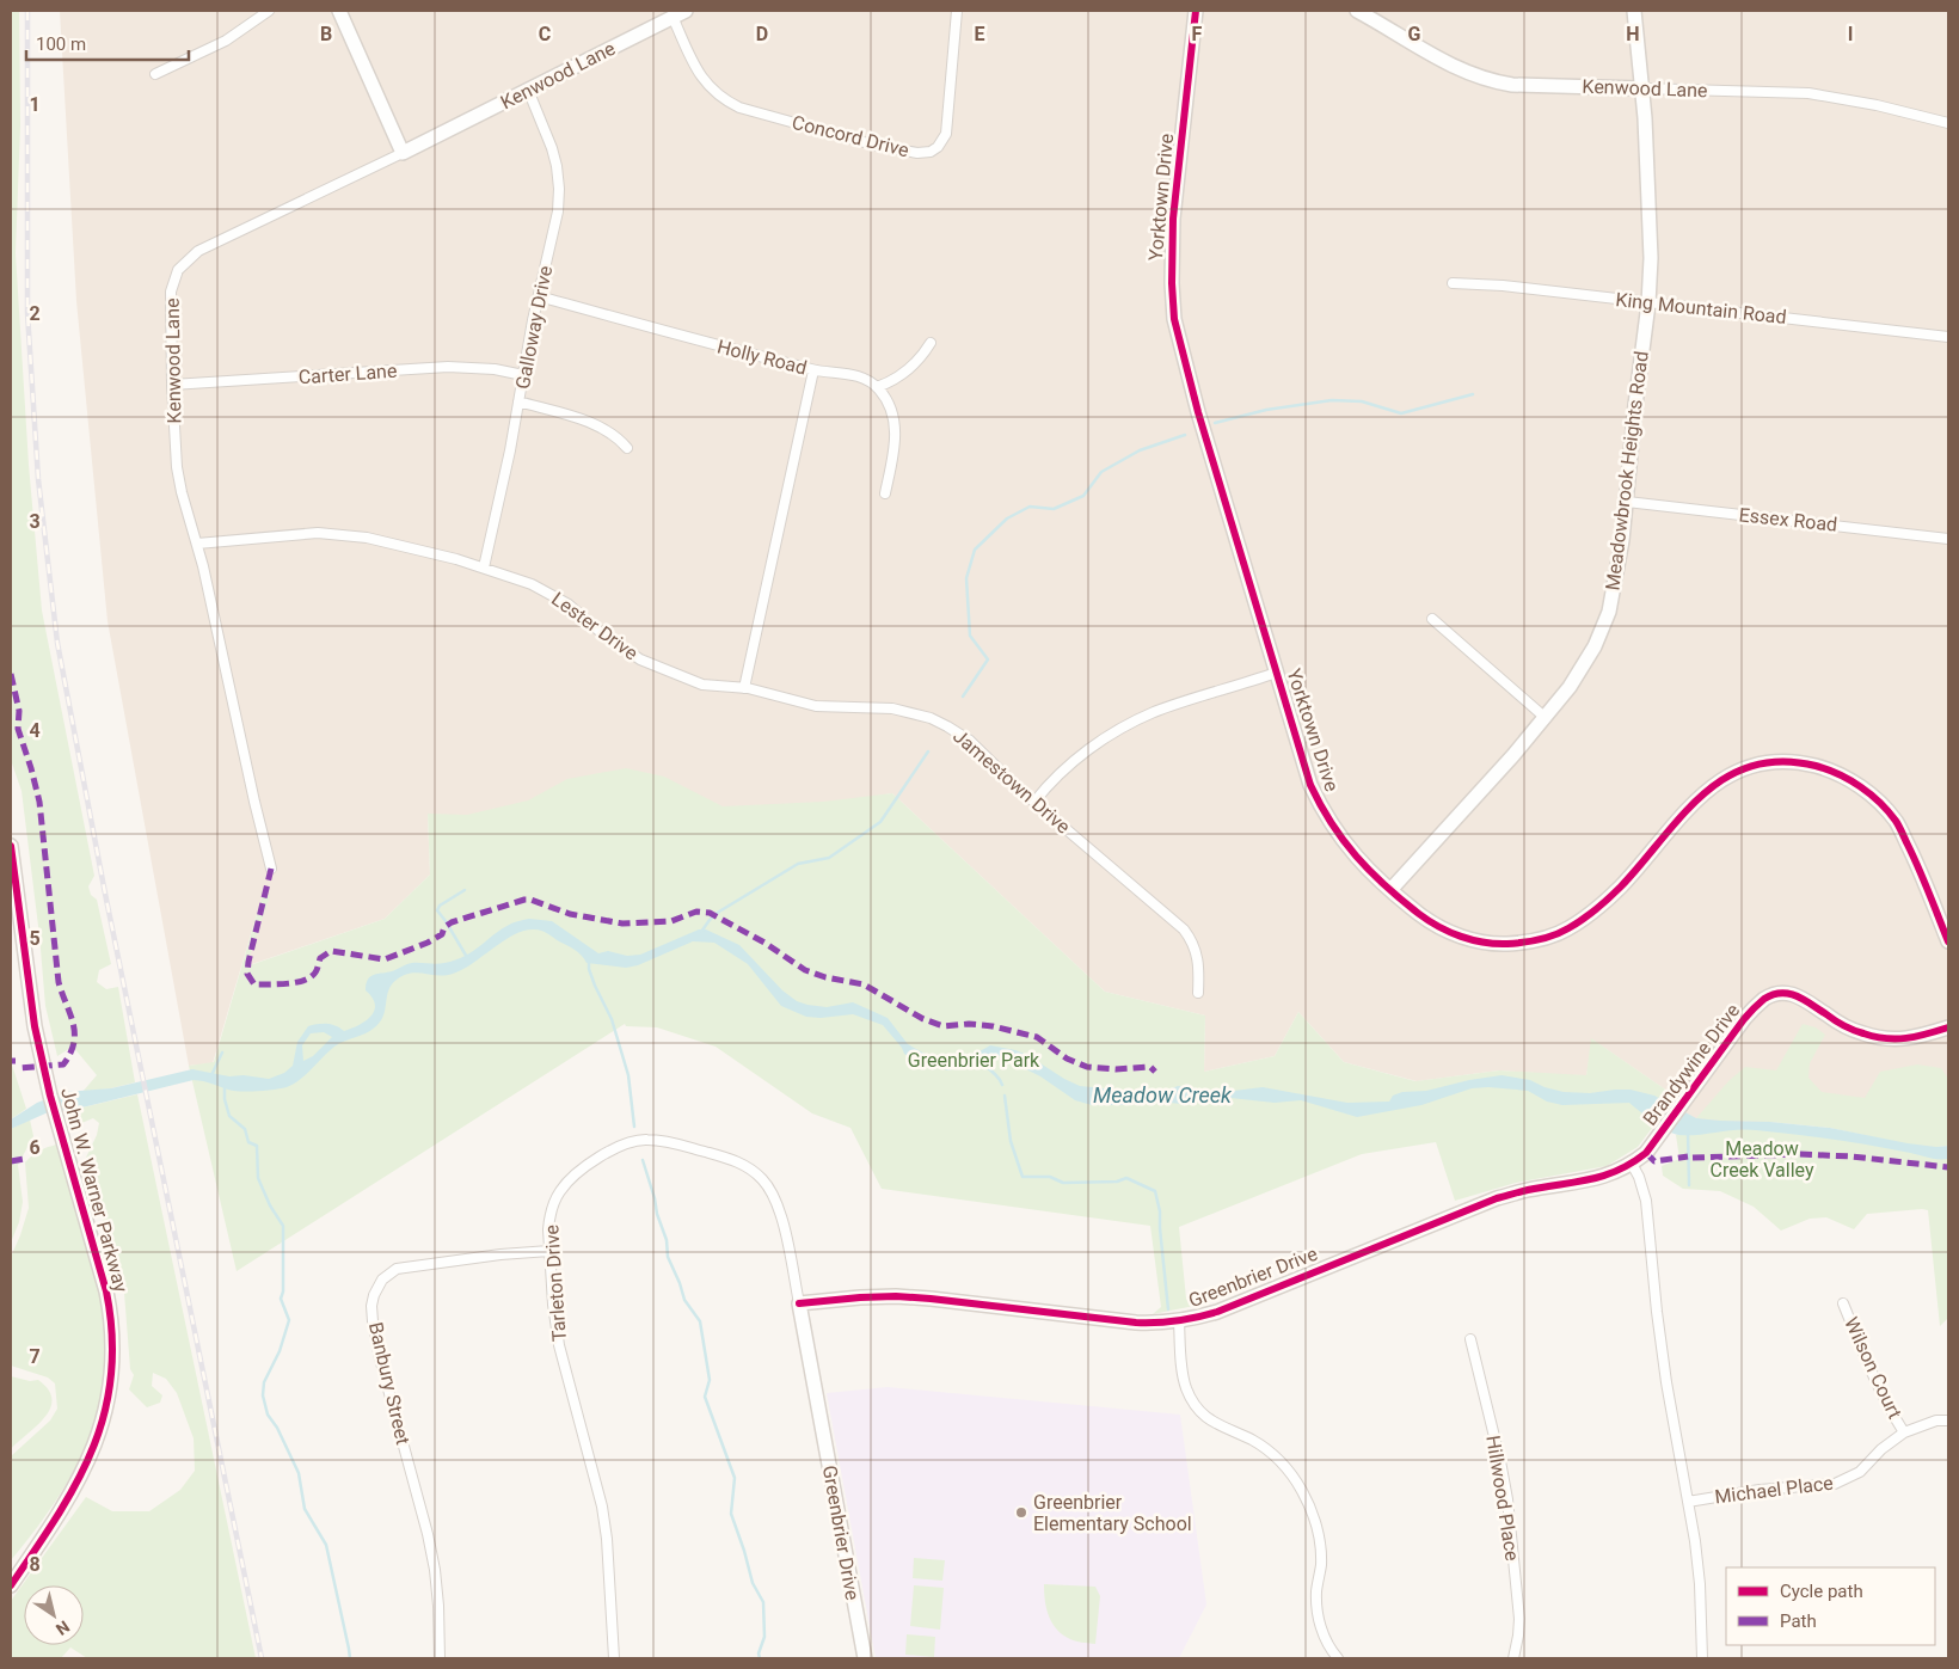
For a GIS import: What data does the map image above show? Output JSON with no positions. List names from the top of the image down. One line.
{"streets":{"street":["Kenwood Lane","Concord Drive","Yorktown Drive","King Mountain Road","Galloway Drive","Holly Road","Carter Lane","Meadowbrook Heights Road","Essex Road","Lester Drive","Jamestown Drive","Brandywine Drive","John W. Warner Parkway","Greenbrier Drive","Tarleton Drive","Wilson Court","Banbury Street","Michael Place","Hillwood Place"]},"crossings":[["Kenwood Lane","Concord Drive"],["Kenwood Lane","Galloway Drive"],["Kenwood Lane","Carter Lane"],["Kenwood Lane","Meadowbrook Heights Road"],["Kenwood Lane","Lester Drive"],["Yorktown Drive","Meadowbrook Heights Road"],["King Mountain Road","Meadowbrook Heights Road"],["Galloway Drive","Holly Road"],["Galloway Drive","Carter Lane"],["Galloway Drive","Lester Drive"],["Meadowbrook Heights Road","Essex Road"],["Lester Drive","Jamestown Drive"],["Brandywine Drive","Greenbrier Drive"],["Greenbrier Drive","Tarleton Drive"],["Tarleton Drive","Banbury Street"],["Wilson Court","Michael Place"]],"water":["Meadow Creek"],"parks":["Greenbrier Park","Meadow Creek Valley"],"places":["Greenbrier Elementary School"],"legend":["Cycle path","Path"],"scale_bar":"100 m","north":"bottom right","grid":{"columns":["B","C","D","E","F","G","H","I"],"rows":["1","2","3","4","5","6","7","8"]}}
